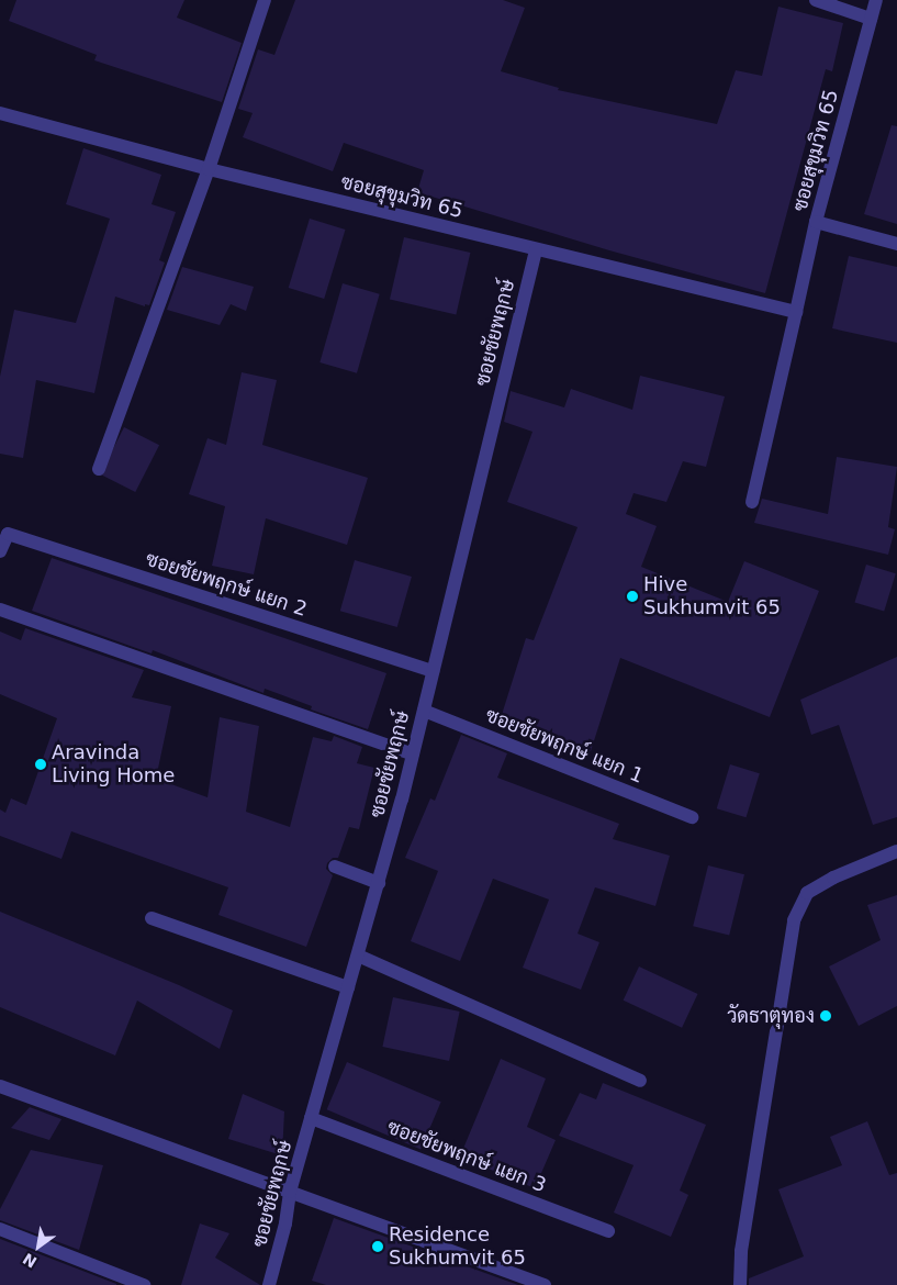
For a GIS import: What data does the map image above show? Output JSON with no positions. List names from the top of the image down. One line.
{"streets":{"street":["ซอยสุขุมวิท 65","ซอยชัยพฤกษ์","ซอยชัยพฤกษ์ แยก 2","ซอยชัยพฤกษ์ แยก 1","ซอยชัยพฤกษ์ แยก 3"]},"crossings":[["ซอยสุขุมวิท 65","ซอยชัยพฤกษ์"],["ซอยชัยพฤกษ์","ซอยชัยพฤกษ์ แยก 2"],["ซอยชัยพฤกษ์","ซอยชัยพฤกษ์ แยก 1"],["ซอยชัยพฤกษ์","ซอยชัยพฤกษ์ แยก 3"]],"places":["Hive Sukhumvit 65","Aravinda Living Home","วัดธาตุทอง","Residence Sukhumvit 65"],"north":"bottom left"}
